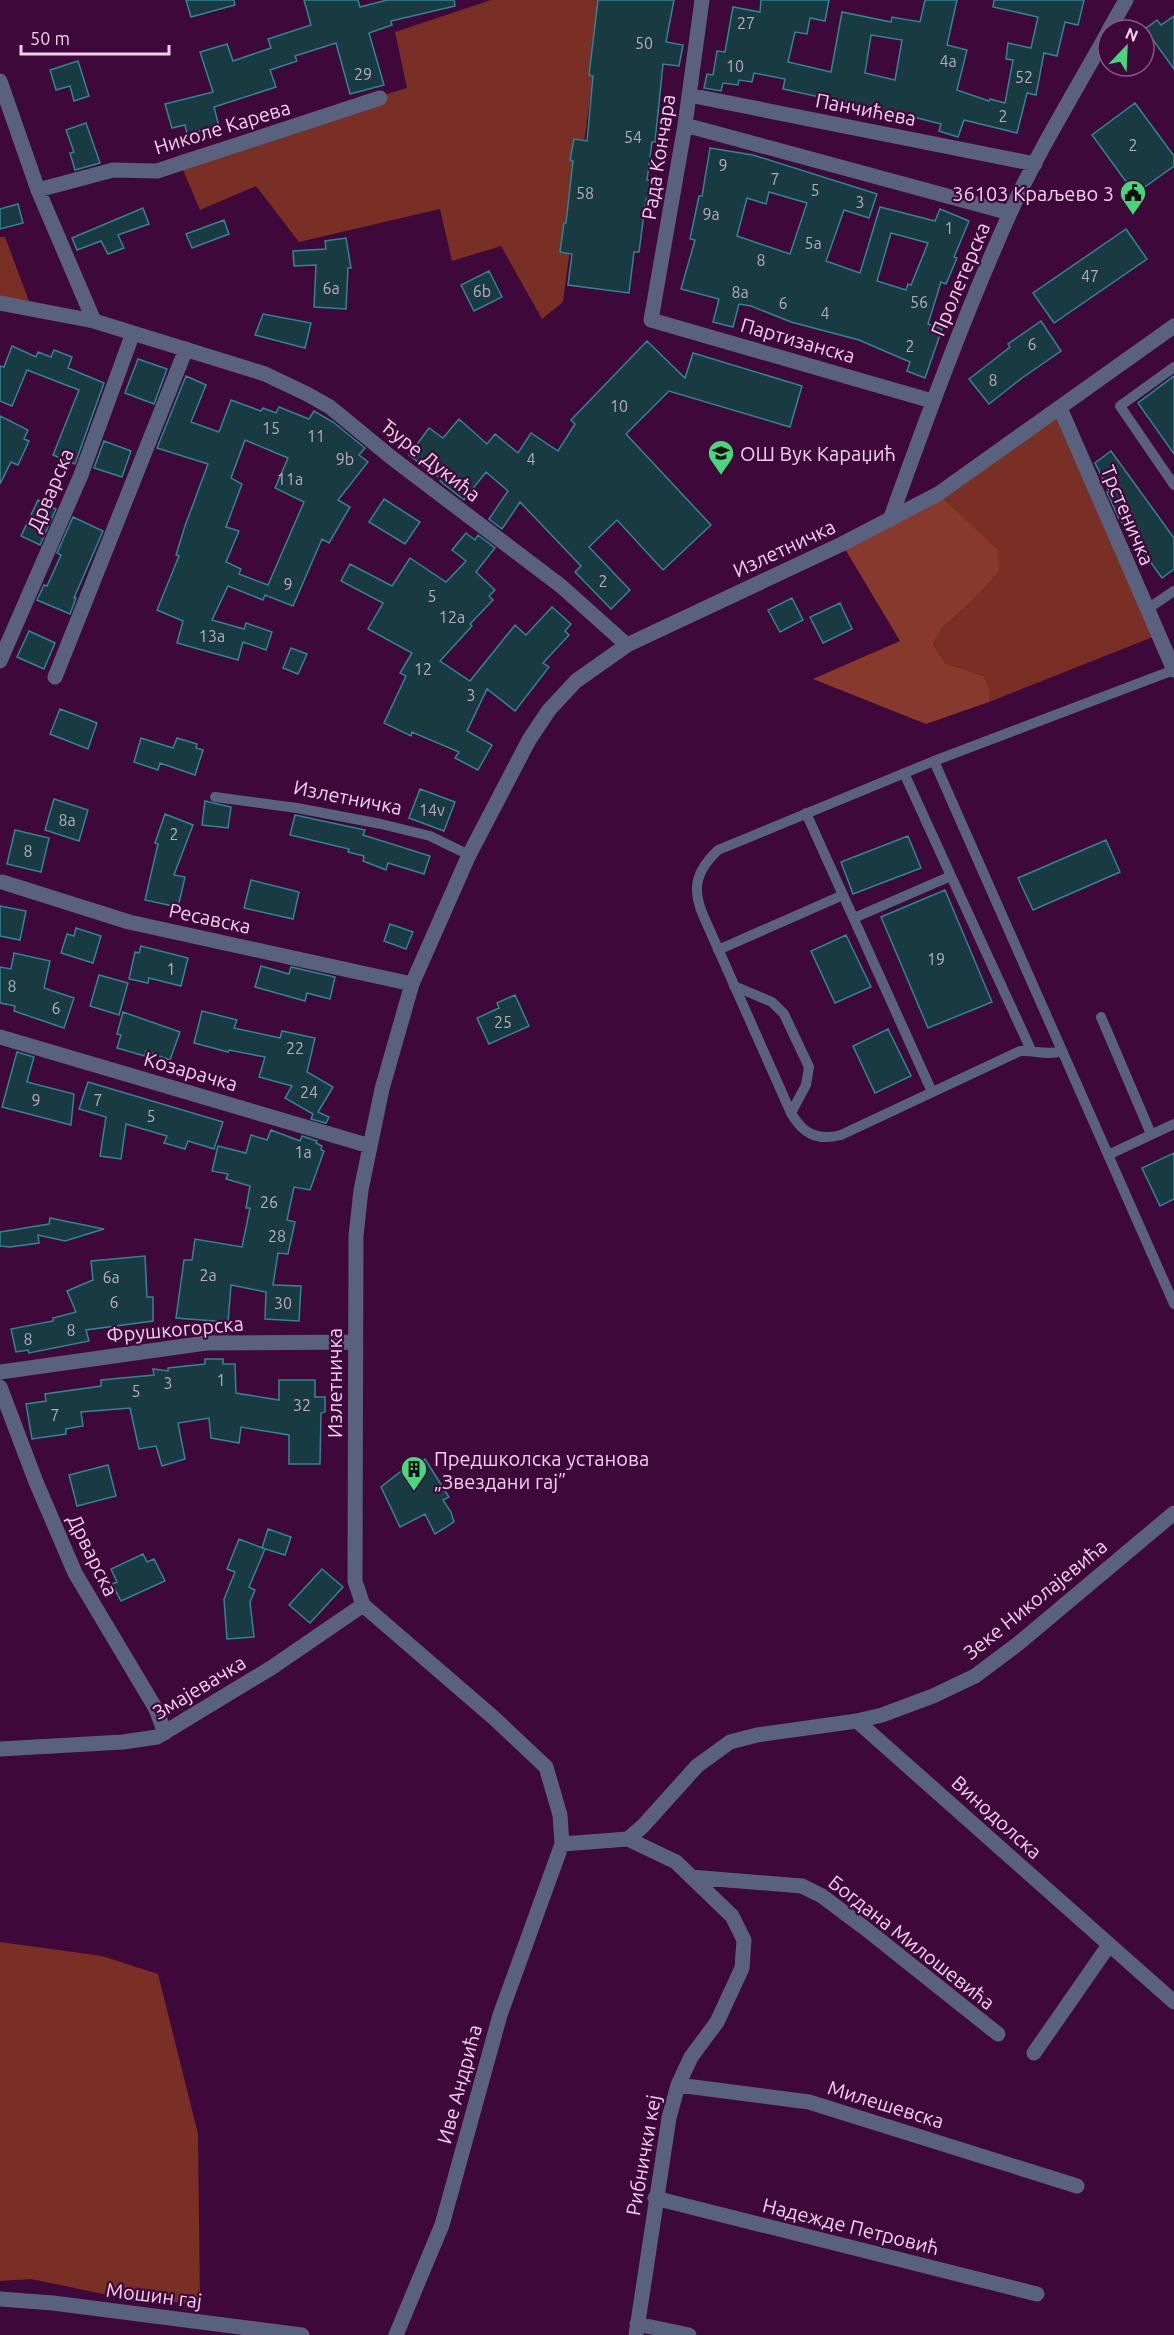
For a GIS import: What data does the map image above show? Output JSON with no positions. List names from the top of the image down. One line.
{"streets":{"street":["Панчићева","Николе Карева","Рада Кончара","Пролетерска","Партизанска","Ђуре Дукића","Дрварска","Трстеничка","Излетничка","Ресавска","Козарачка","Фрушкогорска","Зеке Николајевића","Змајевачка","Винодолска","Богдана Милошевића","Иве Андрића","Милешевска","Рибнички кеј","Надежде Петровић","Мошин гај"]},"crossings":[["Панчићева","Рада Кончара"],["Панчићева","Пролетерска"],["Рада Кончара","Партизанска"],["Пролетерска","Партизанска"],["Пролетерска","Излетничка"],["Ђуре Дукића","Дрварска"],["Ђуре Дукића","Излетничка"],["Дрварска","Змајевачка"],["Трстеничка","Излетничка"],["Излетничка","Ресавска"],["Излетничка","Козарачка"],["Излетничка","Фрушкогорска"],["Излетничка","Змајевачка"],["Зеке Николајевића","Винодолска"],["Зеке Николајевића","Рибнички кеј"],["Богдана Милошевића","Рибнички кеј"],["Милешевска","Рибнички кеј"],["Рибнички кеј","Надежде Петровић"]],"places":{"public building":["36103 Краљево 3"],"school or university":["ОШ Вук Караџић"],"building":["Предшколска установа „Звездани гај”"]},"house_numbers":["27","50","4a","10","29","52","2","54","2","9","7","5","58","3","9a","1","5a","8","47","6a","6b","8a","56","6","4","6","2","8","10","15","11","9b","4","11a","2","9","5","12a","13a","12","3","14v","8a","2","8","19","1","8","6","25","22","24","9","7","5","1a","26","28","2a","6a","6","30","8","8","1","3","5","32","7"],"scale_bar":"50 m","north":"top right"}
